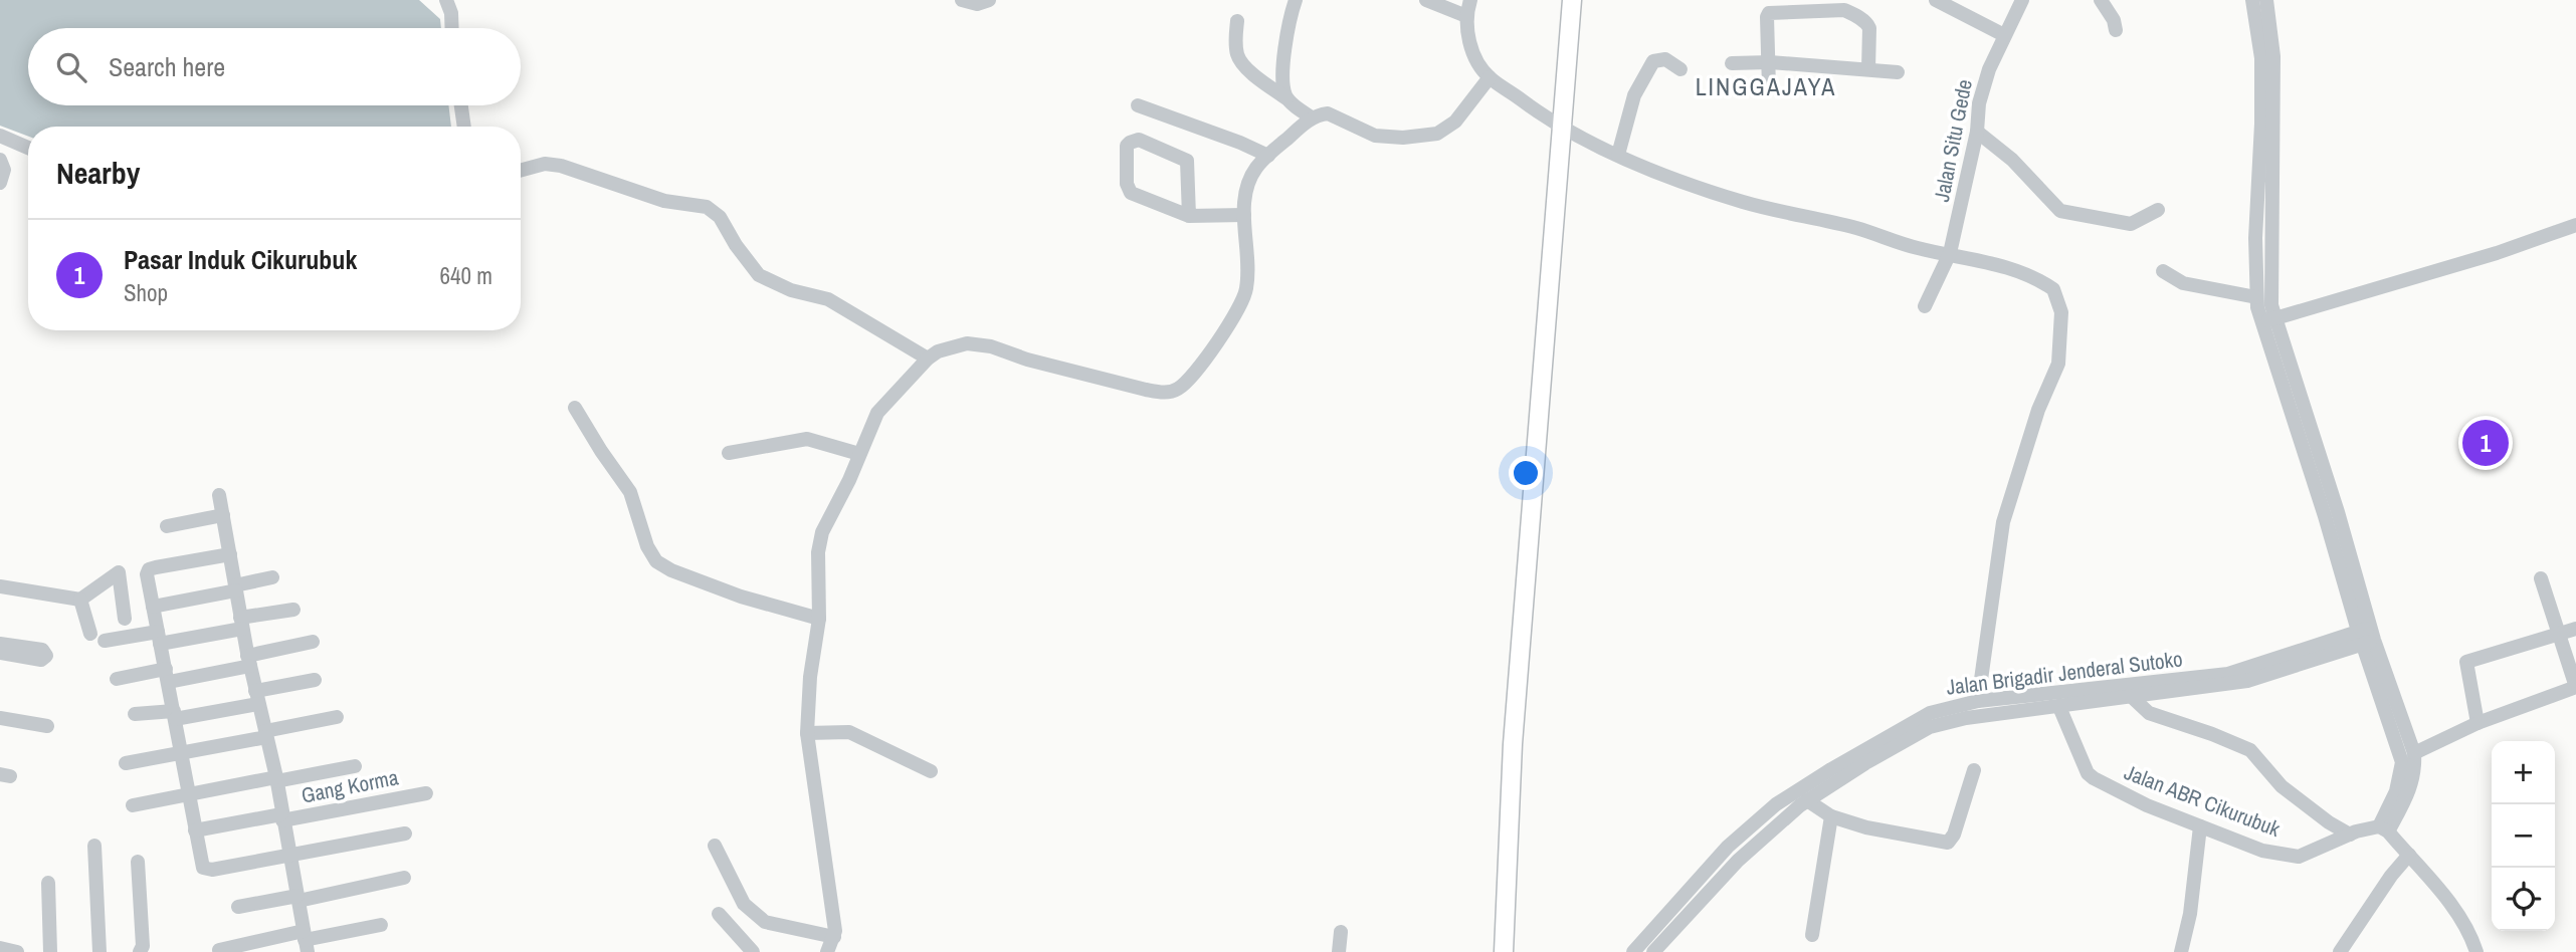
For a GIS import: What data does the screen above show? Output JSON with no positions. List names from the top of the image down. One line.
{"streets":{"street":["Jalan Situ Gede","Jalan Brigadir Jenderal Sutoko","Gang Korma","Jalan ABR Cikurubuk"]},"districts":["LINGGAJAYA"],"page":{"search":"Search here","heading":"Nearby","list":[{"mark":"1","name":"Pasar Induk Cikurubuk","note":"Shop","value":"640 m"}],"pins":"1","map_buttons":["+","−"]}}
